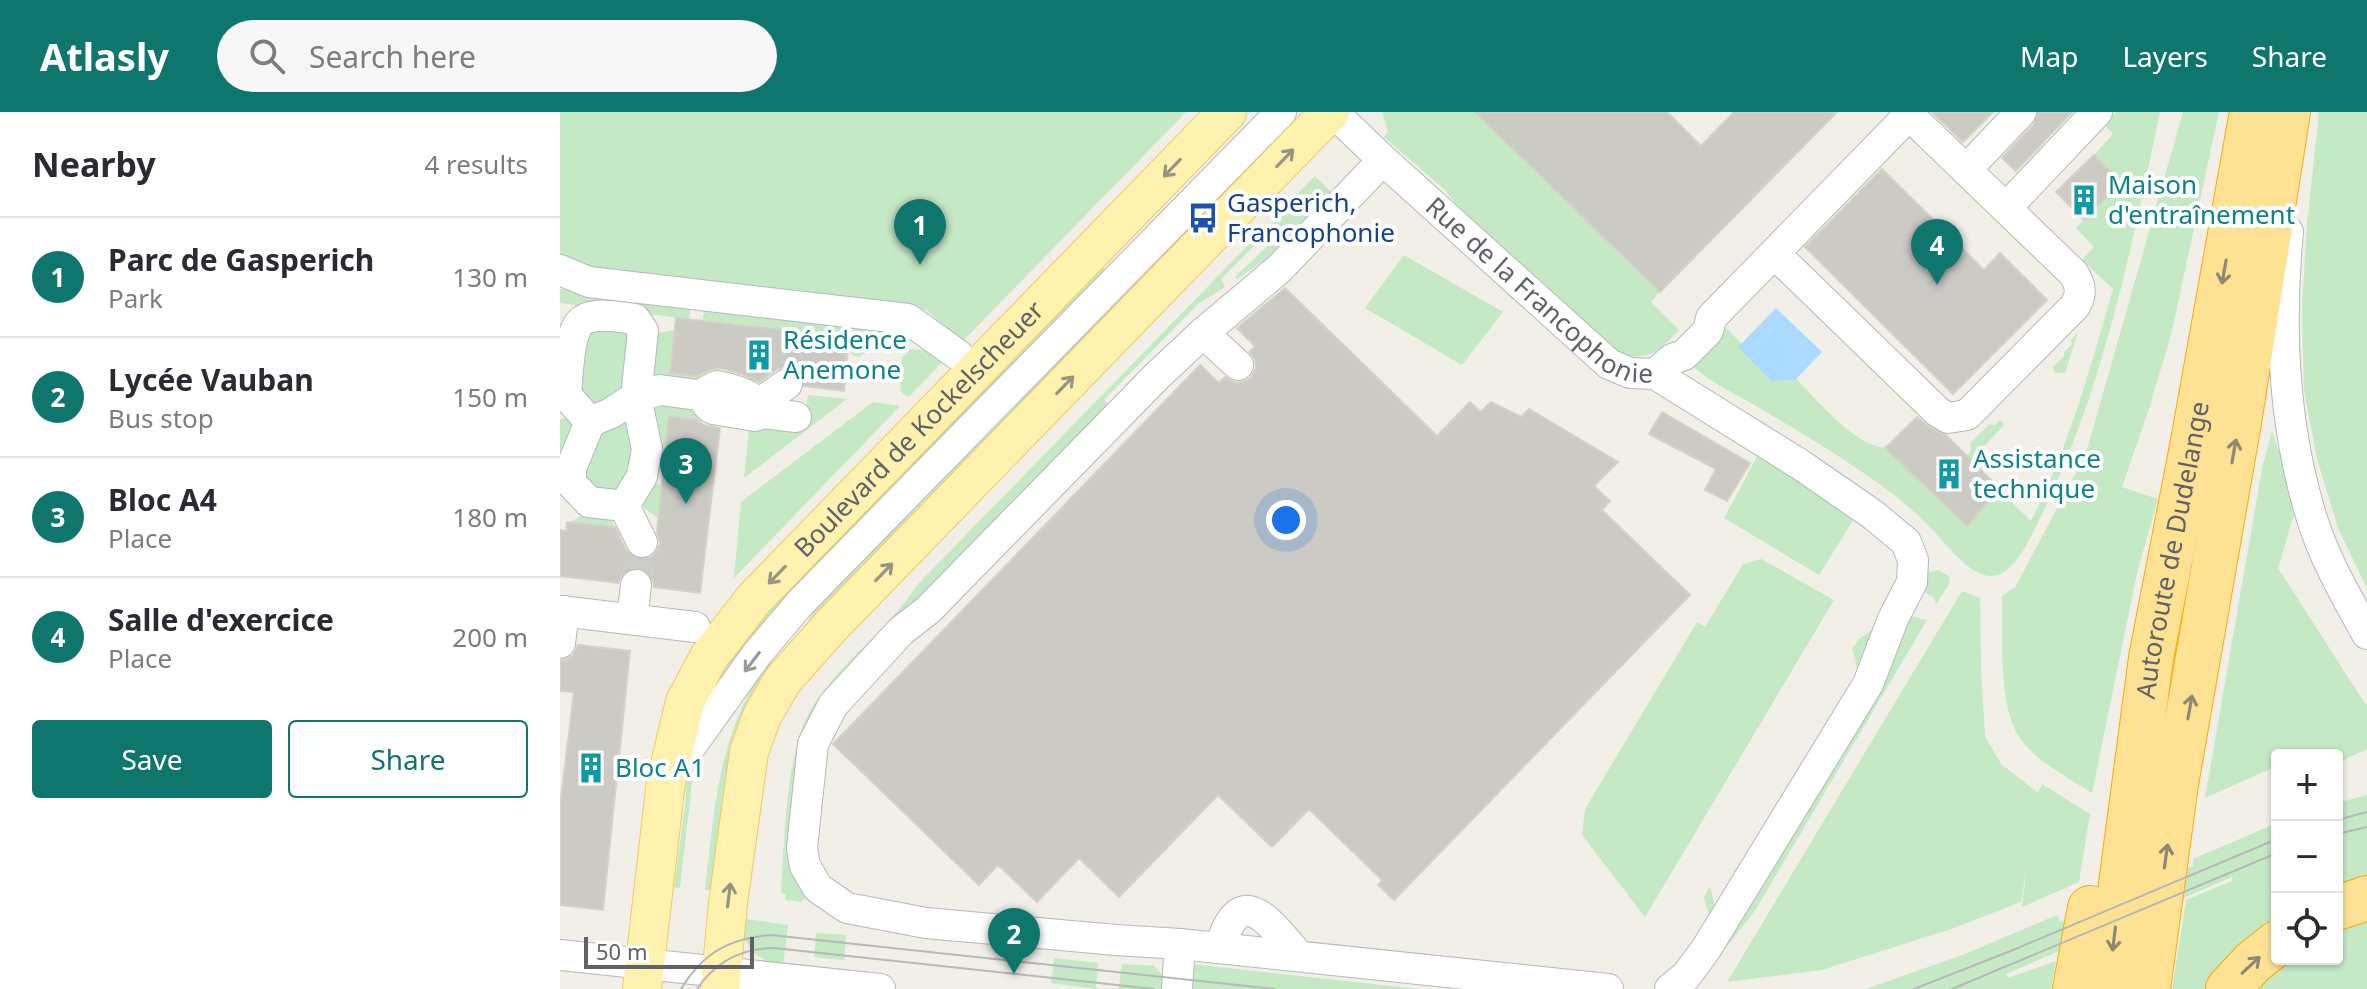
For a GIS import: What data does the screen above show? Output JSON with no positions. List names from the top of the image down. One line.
{"streets":{"highway":["Autoroute de Dudelange"],"main road":["Boulevard de Kockelscheuer"],"street":["Rue de la Francophonie"]},"crossings":[["Rue de la Francophonie","Boulevard de Kockelscheuer"]],"places":{"building":["Maison d'entraînement","Résidence Anemone","Assistance technique","Bloc A1"],"bus stop":["Gasperich, Francophonie"]},"scale_bar":"50 m","page":{"header":"Atlasly","search":"Search here","nav":["Map","Layers","Share"],"heading":["Nearby","4 results"],"pins":["1","4","3","2"],"list":[{"mark":"1","name":"Parc de Gasperich","note":"Park","value":"130 m"},{"mark":"2","name":"Lycée Vauban","note":"Bus stop","value":"150 m"},{"mark":"3","name":"Bloc A4","note":"Place","value":"180 m"},{"mark":"4","name":"Salle d'exercice","note":"Place","value":"200 m"}],"buttons":["Save","Share"],"map_buttons":["+","−"],"scale":"50 m"}}
